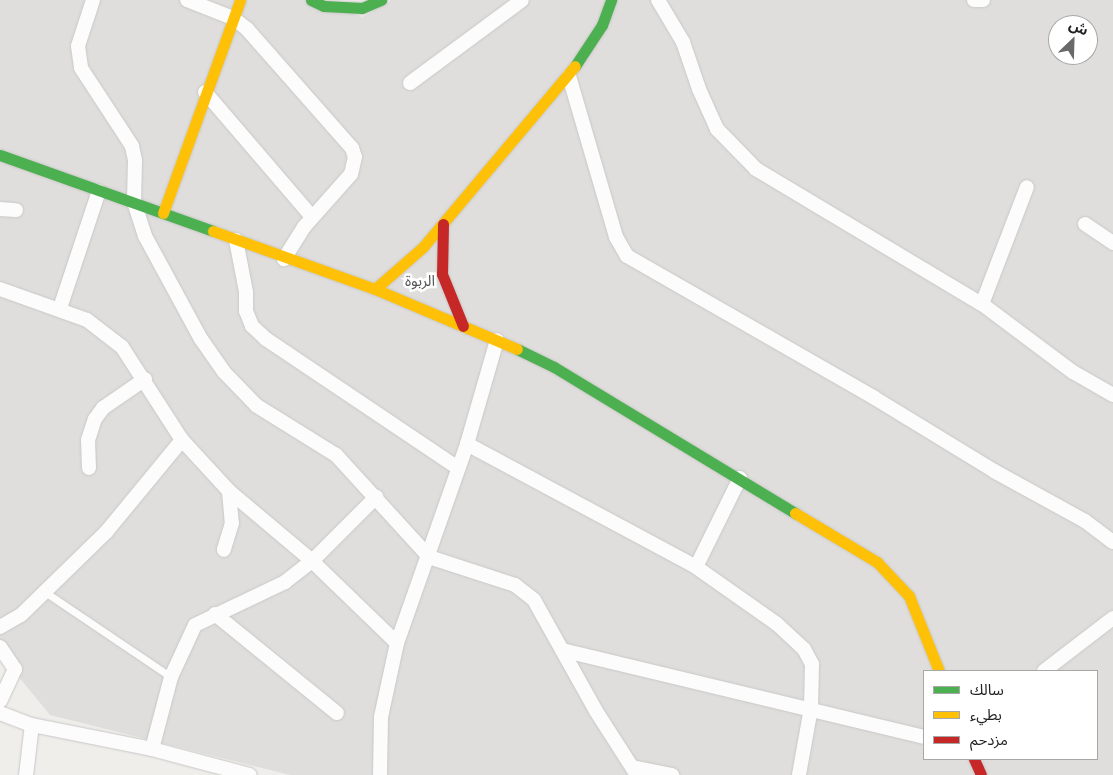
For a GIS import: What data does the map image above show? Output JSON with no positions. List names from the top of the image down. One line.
{"districts":["الربوة"],"legend":["سالك","بطيء","مزدحم"],"north":"top right"}
